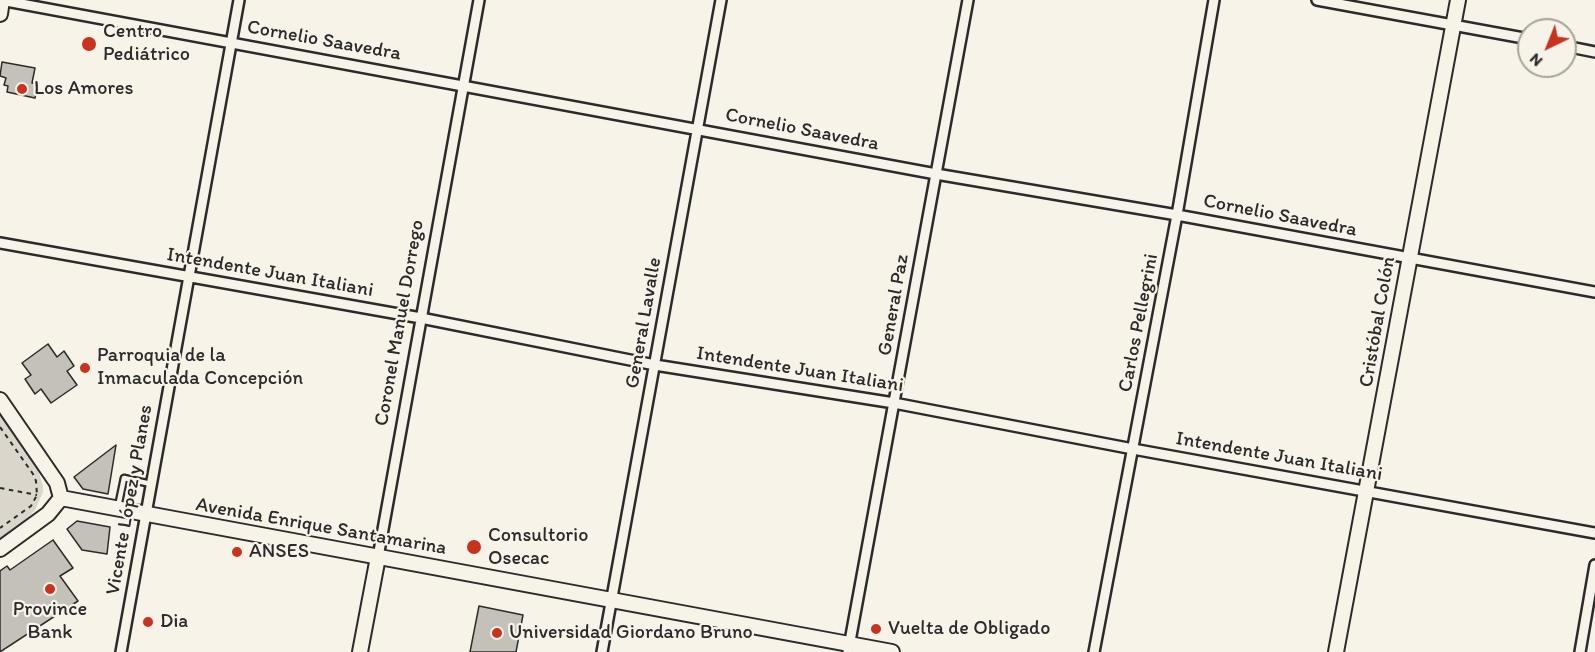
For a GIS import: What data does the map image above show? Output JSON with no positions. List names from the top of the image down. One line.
{"streets":{"main road":["Cristóbal Colón","Coronel Manuel Dorrego","Avenida Enrique Santamarina"],"street":["Cornelio Saavedra","Intendente Juan Italiani","General Paz","General Lavalle","Carlos Pellegrini","Vicente López y Planes"]},"crossings":[["Cornelio Saavedra","General Paz"],["Cornelio Saavedra","Cristóbal Colón"],["Cornelio Saavedra","Coronel Manuel Dorrego"],["Cornelio Saavedra","General Lavalle"],["Cornelio Saavedra","Carlos Pellegrini"],["Cornelio Saavedra","Vicente López y Planes"],["Intendente Juan Italiani","General Paz"],["Intendente Juan Italiani","Cristóbal Colón"],["Intendente Juan Italiani","Coronel Manuel Dorrego"],["Intendente Juan Italiani","General Lavalle"],["Intendente Juan Italiani","Carlos Pellegrini"],["Intendente Juan Italiani","Vicente López y Planes"],["General Paz","Avenida Enrique Santamarina"],["Coronel Manuel Dorrego","Avenida Enrique Santamarina"],["General Lavalle","Avenida Enrique Santamarina"],["Vicente López y Planes","Avenida Enrique Santamarina"]],"places":["Centro Pediátrico","Los Amores","Parroquia de la Inmaculada Concepción","Consultorio Osecac","ANSES","Province Bank","Dia","Vuelta de Obligado","Universidad Giordano Bruno"],"north":"bottom left"}
